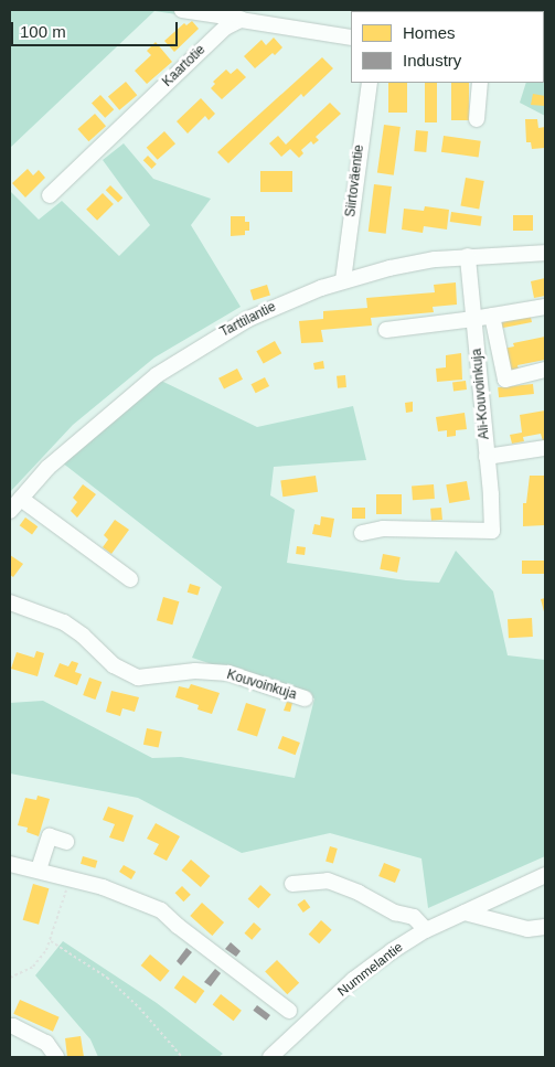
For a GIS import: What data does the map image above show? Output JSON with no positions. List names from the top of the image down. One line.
{"streets":{"street":["Kaartotie","Siirtoväentie","Tarttilantie","Ali-Kouvoinkuja","Kouvoinkuja","Nummelantie"]},"crossings":[["Siirtoväentie","Tarttilantie"],["Tarttilantie","Ali-Kouvoinkuja"]],"legend":["Homes","Industry"],"scale_bar":"100 m"}
